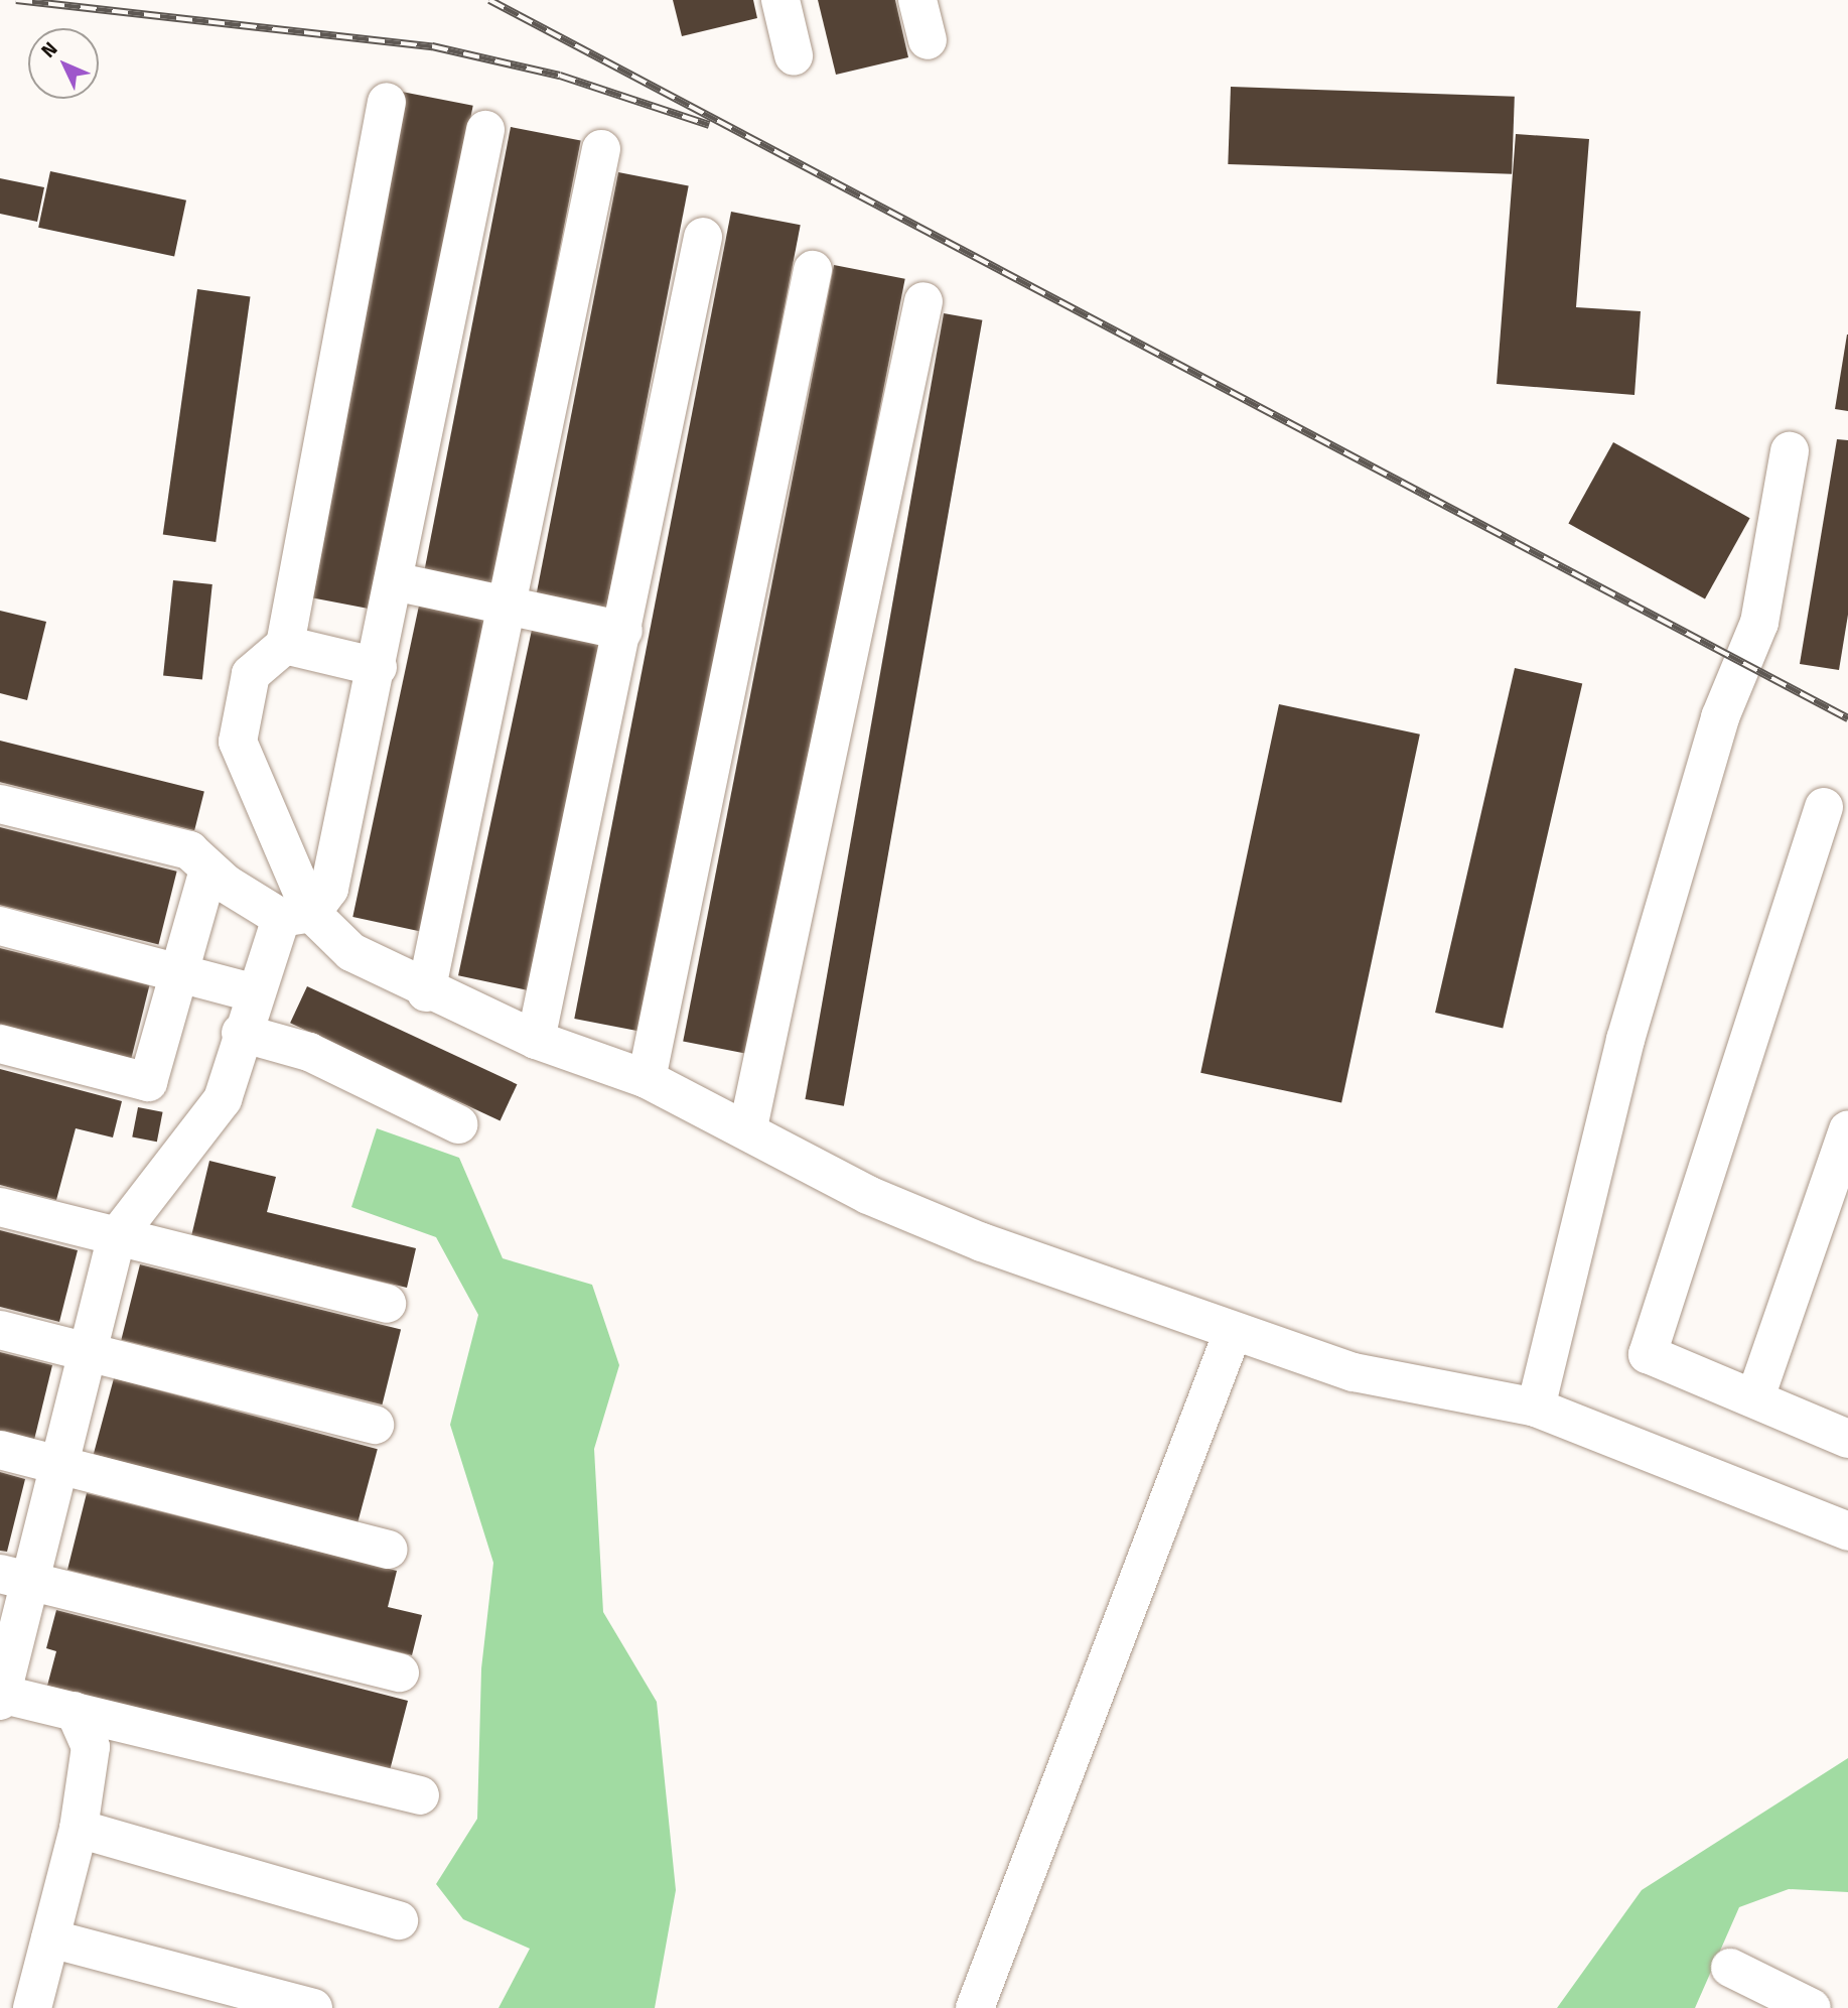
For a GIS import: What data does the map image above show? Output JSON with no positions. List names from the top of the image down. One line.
{"north":"top left"}
